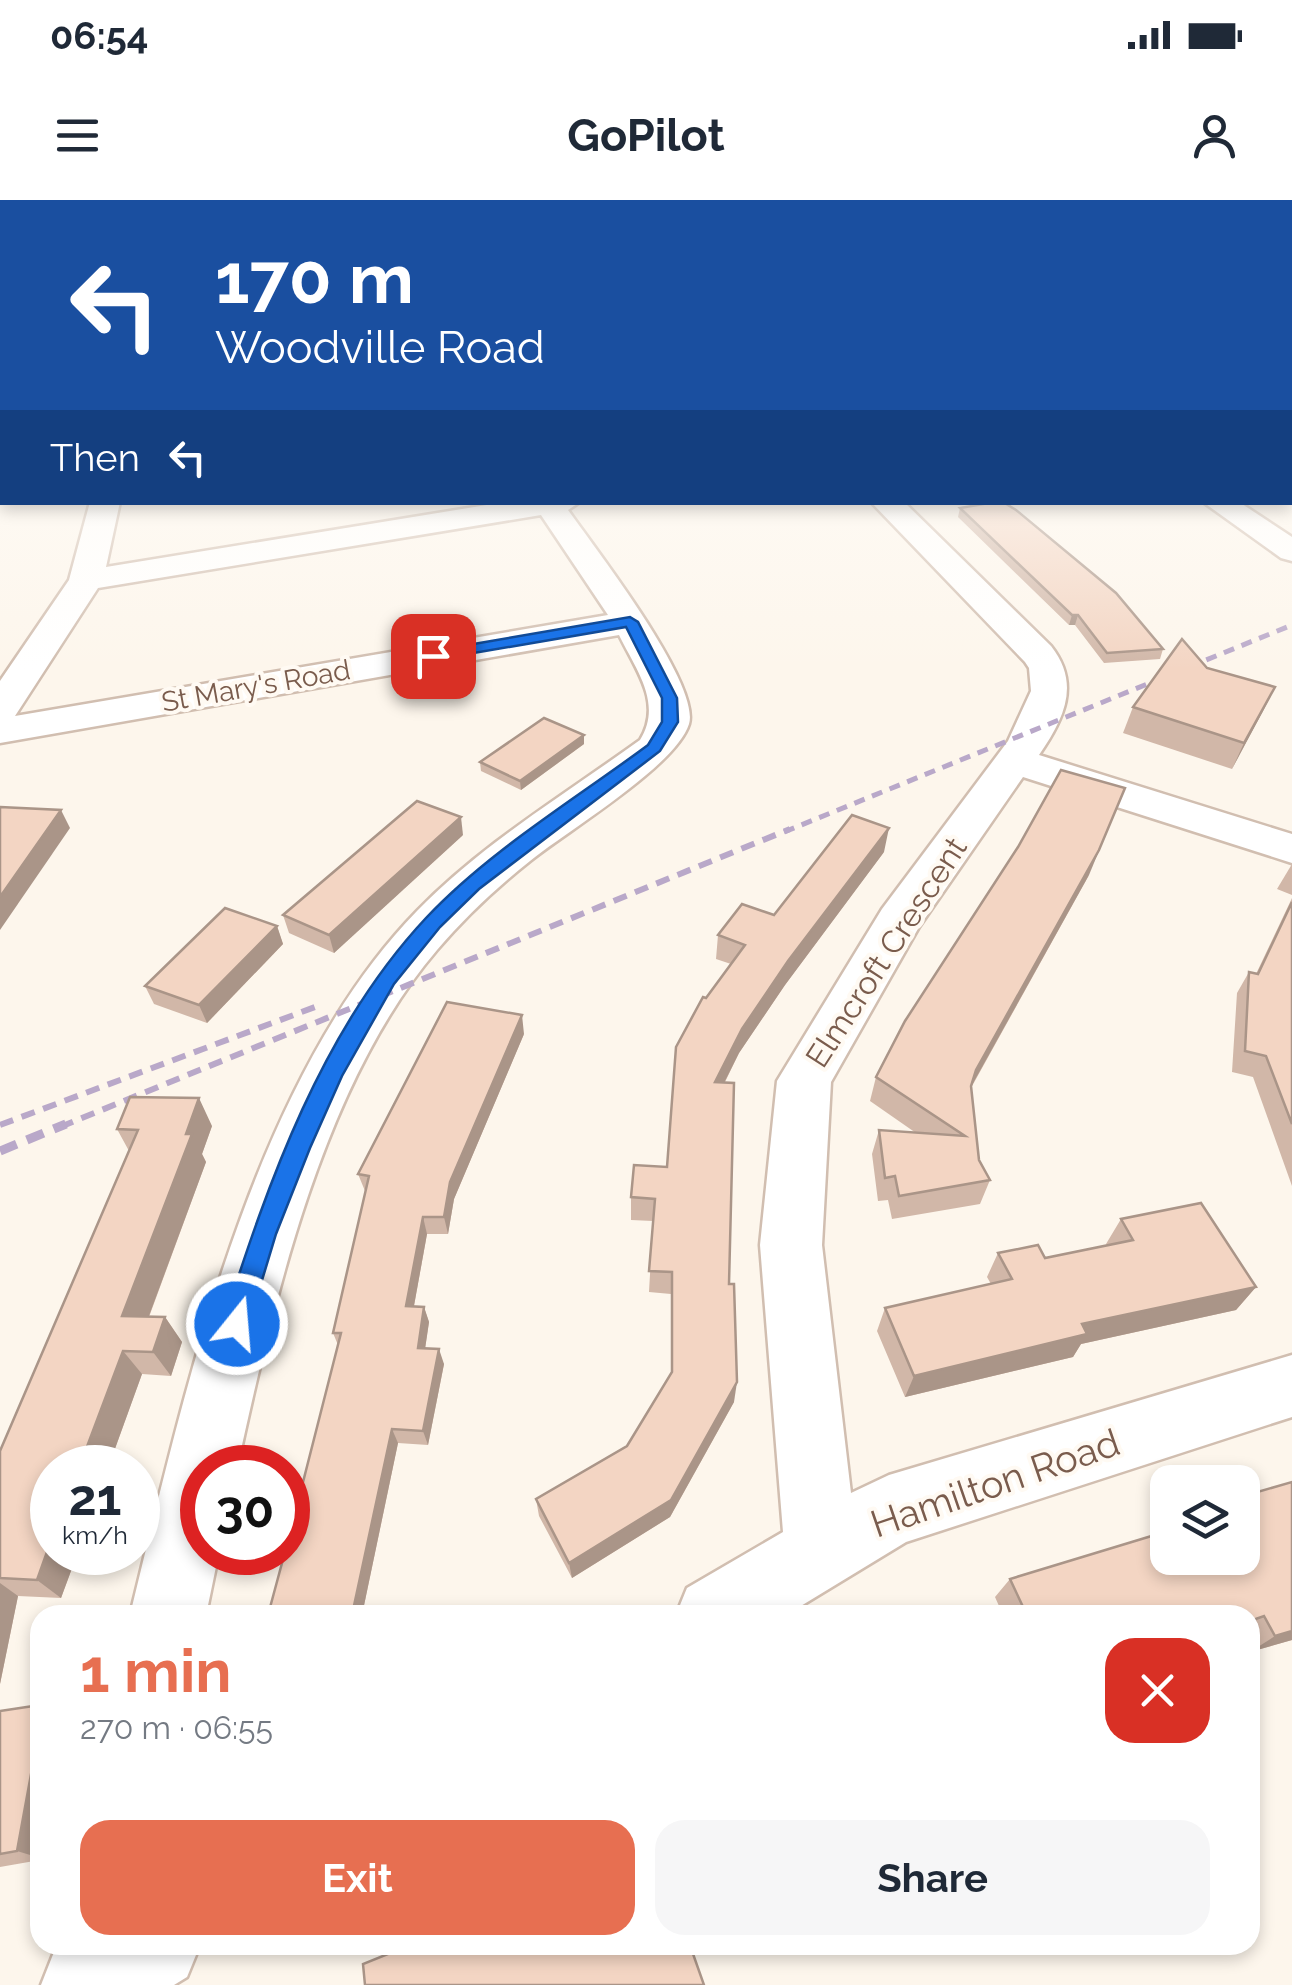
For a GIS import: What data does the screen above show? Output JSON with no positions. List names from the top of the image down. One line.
{"streets":{"street":["St Mary's Road","Elmcroft Crescent","Hamilton Road"]},"crossings":[["Elmcroft Crescent","Hamilton Road"]],"page":{"status":"06:54","header":"GoPilot","turn":["170 m","Woodville Road"],"then":"Then","speed":"21 km/h","limit":"30","heading":["1 min","270 m · 06:55"],"buttons":["Exit","Share"]}}
